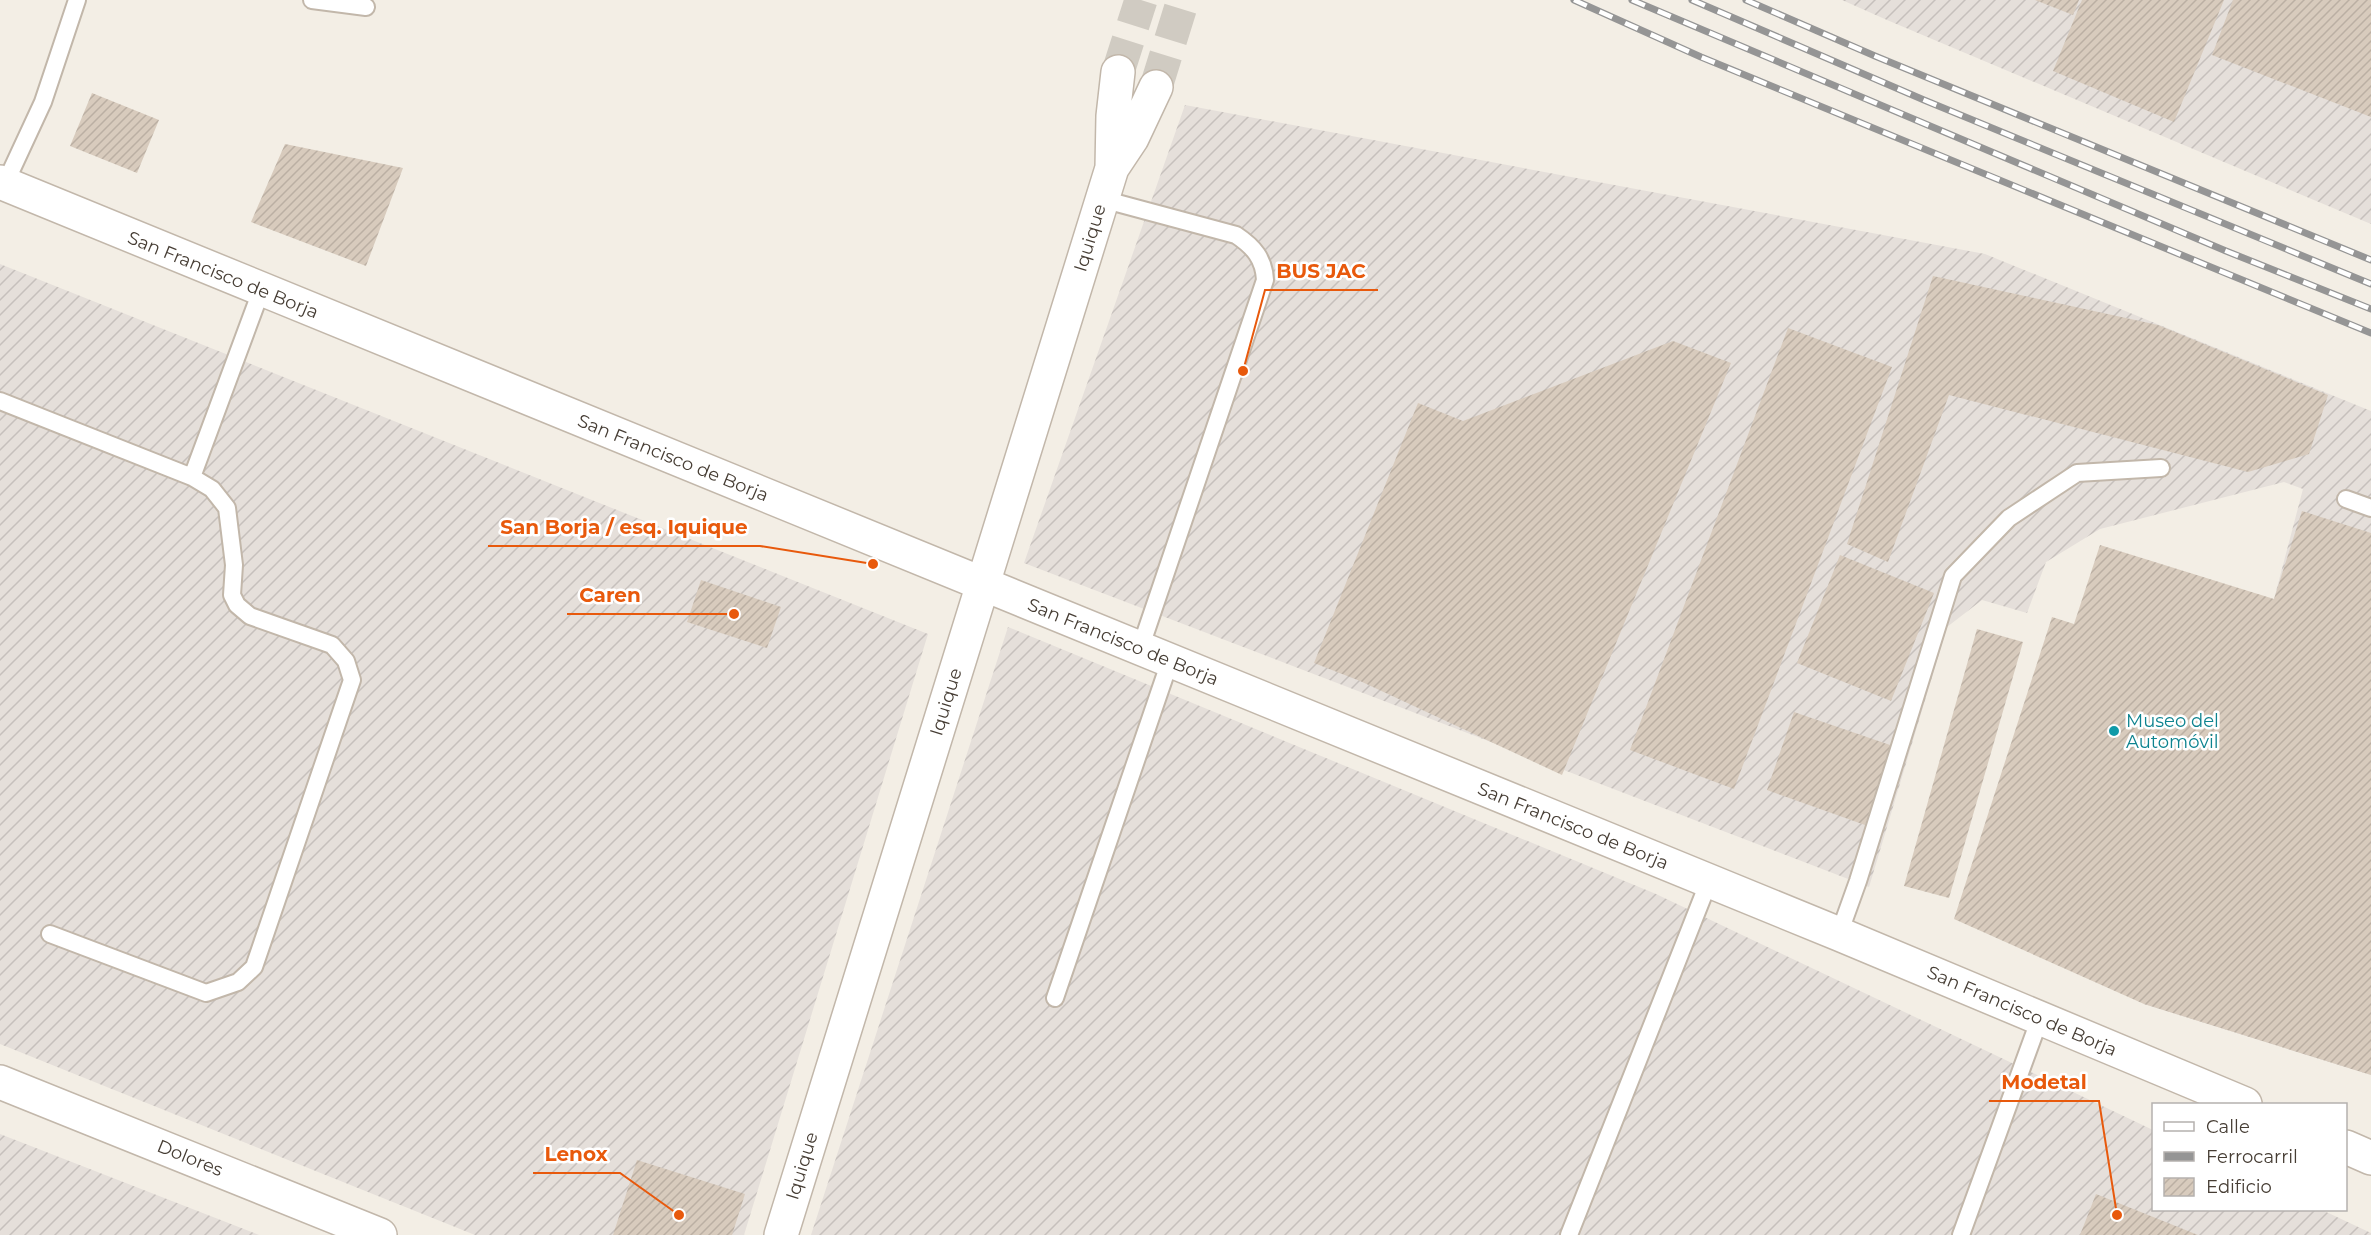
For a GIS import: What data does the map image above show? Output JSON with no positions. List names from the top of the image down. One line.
{"streets":{"street":["Iquique","San Francisco de Borja","Dolores"]},"crossings":[["Iquique","San Francisco de Borja"]],"places":["BUS JAC","San Borja / esq. Iquique","Caren","Museo del Automóvil","Lenox","Modetal"],"legend":["Calle","Ferrocarril","Edificio"]}
